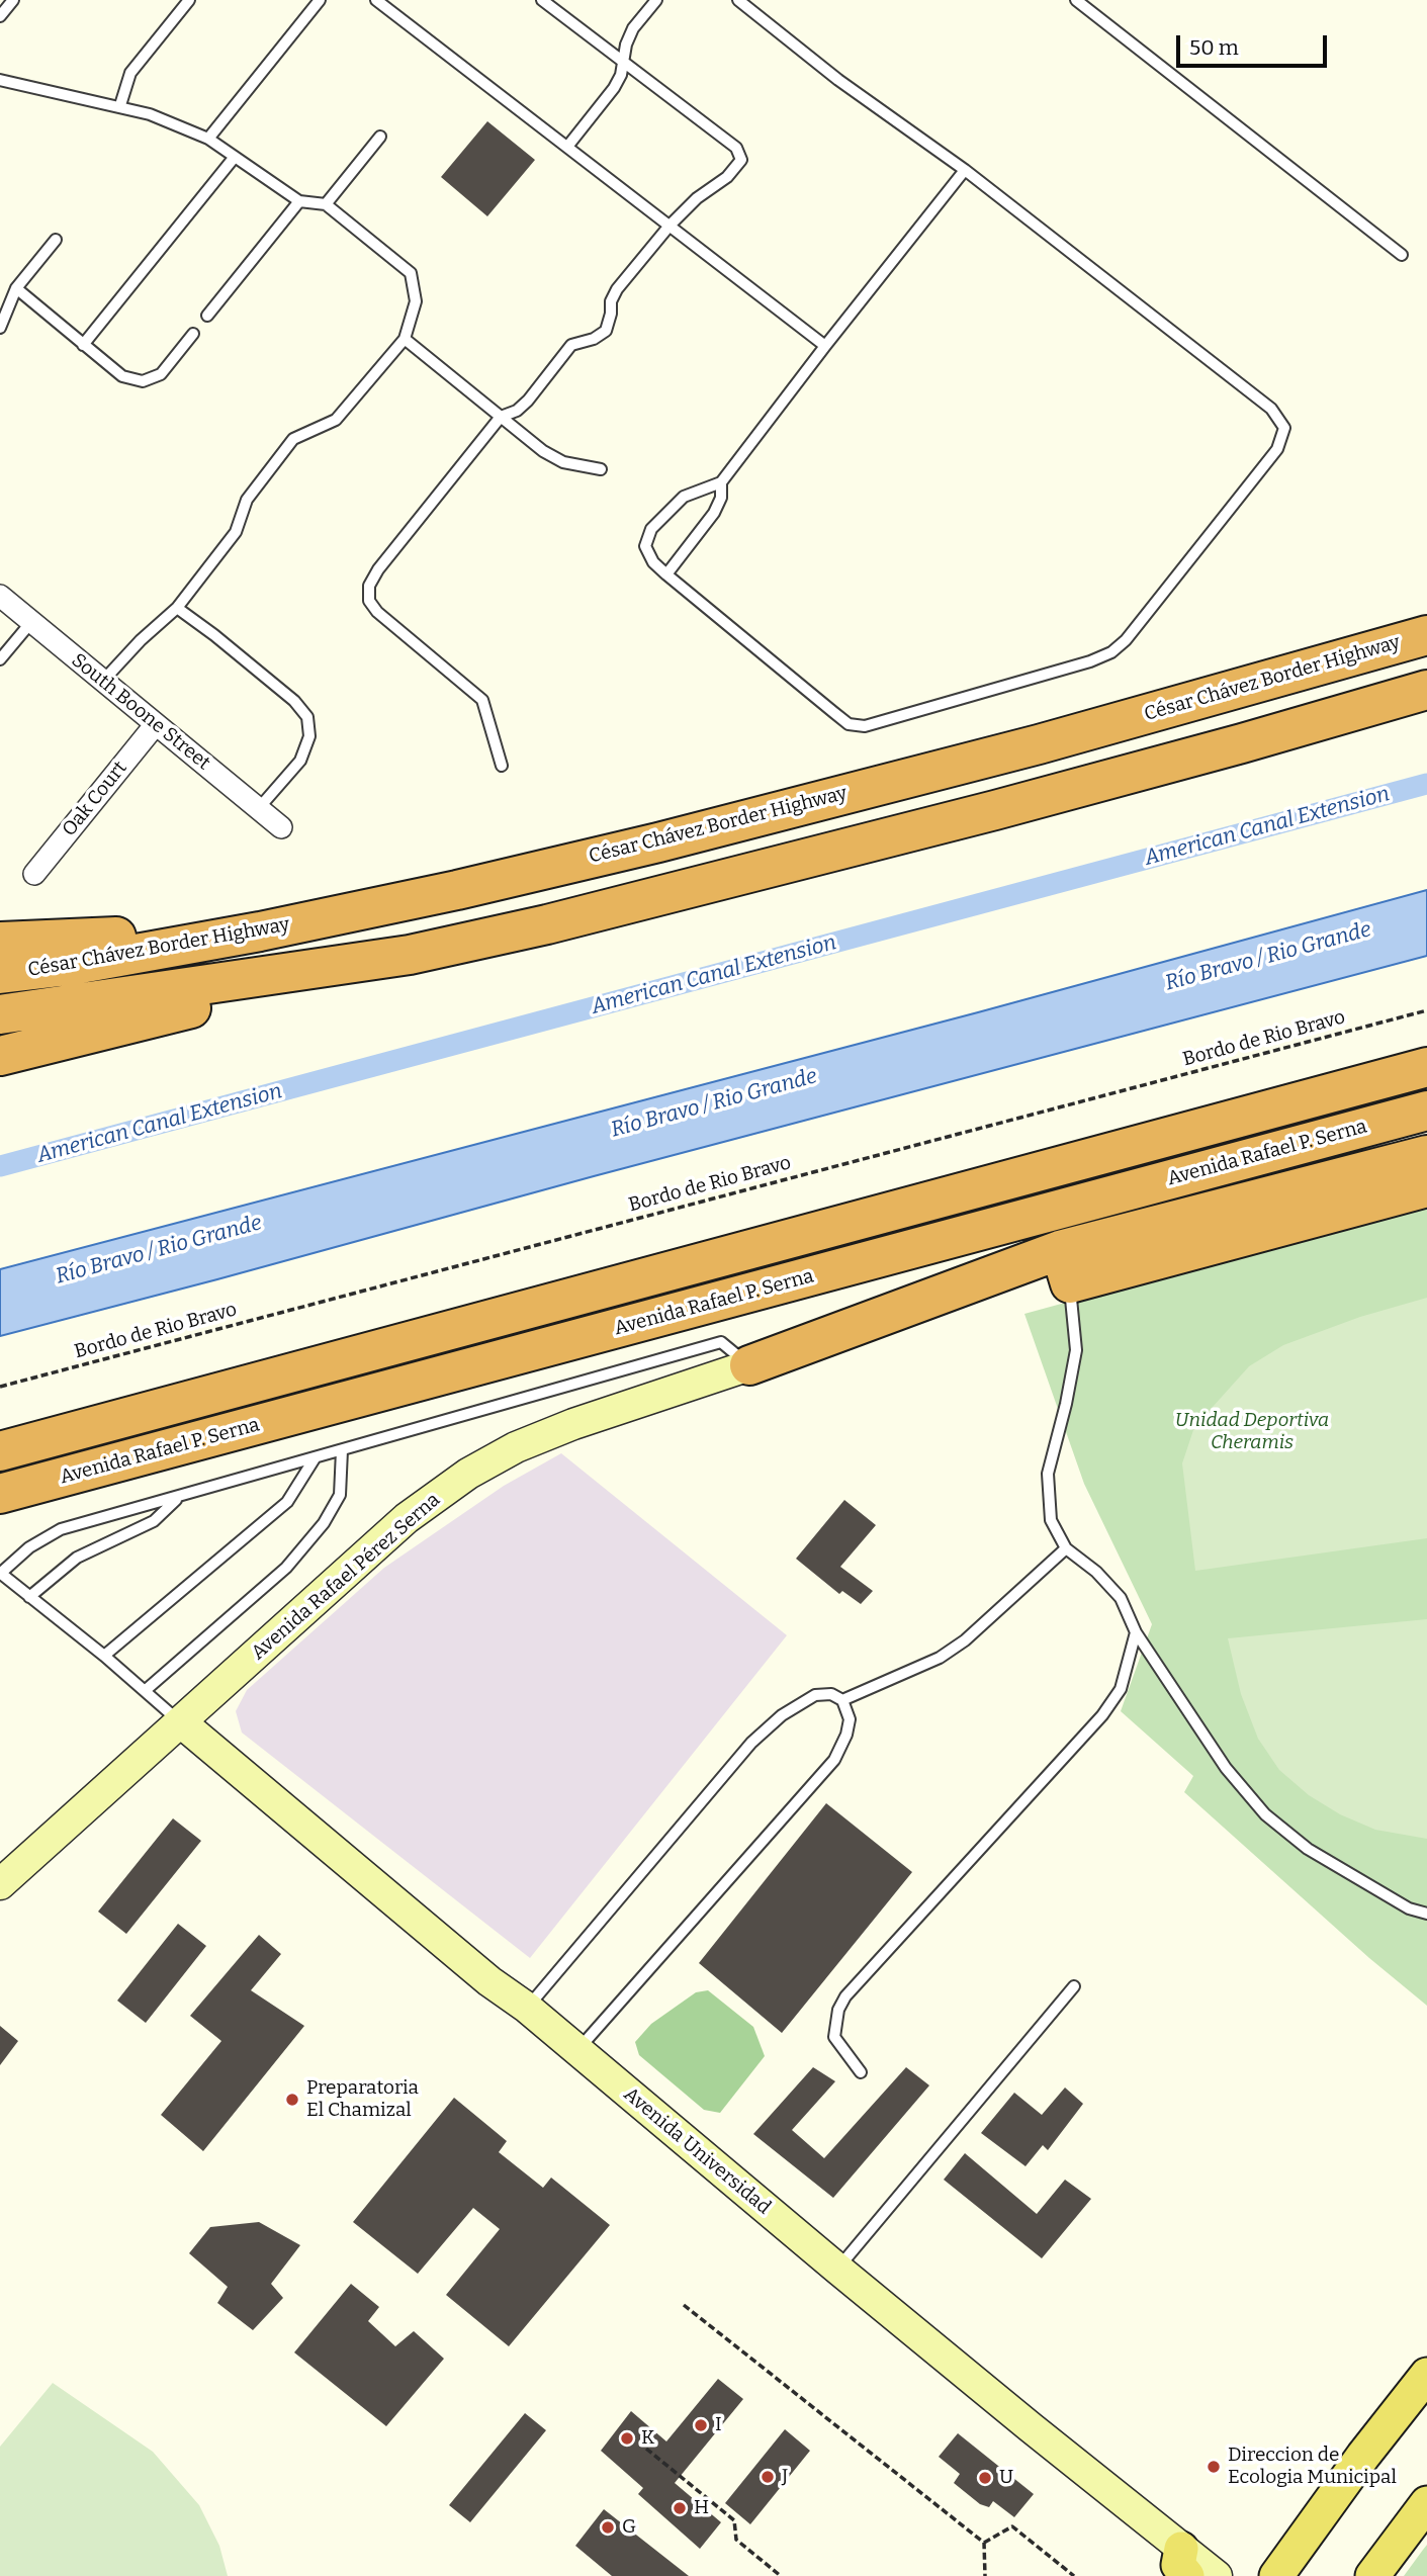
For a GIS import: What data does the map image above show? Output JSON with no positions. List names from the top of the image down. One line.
{"streets":{"highway":["César Chávez Border Highway","Avenida Rafael P. Serna"],"main road":["Avenida Rafael Pérez Serna","Avenida Universidad"],"street":["South Boone Street","Oak Court"],"path":["Bordo de Rio Bravo"]},"crossings":[["South Boone Street","Oak Court"],["Avenida Rafael Pérez Serna","Avenida Universidad"]],"water":["American Canal Extension","Río Bravo / Rio Grande"],"parks":["Unidad Deportiva Cheramis"],"places":["Preparatoria El Chamizal","I","K","Direccion de Ecologia Municipal","J","U","H","G"],"scale_bar":"50 m"}
